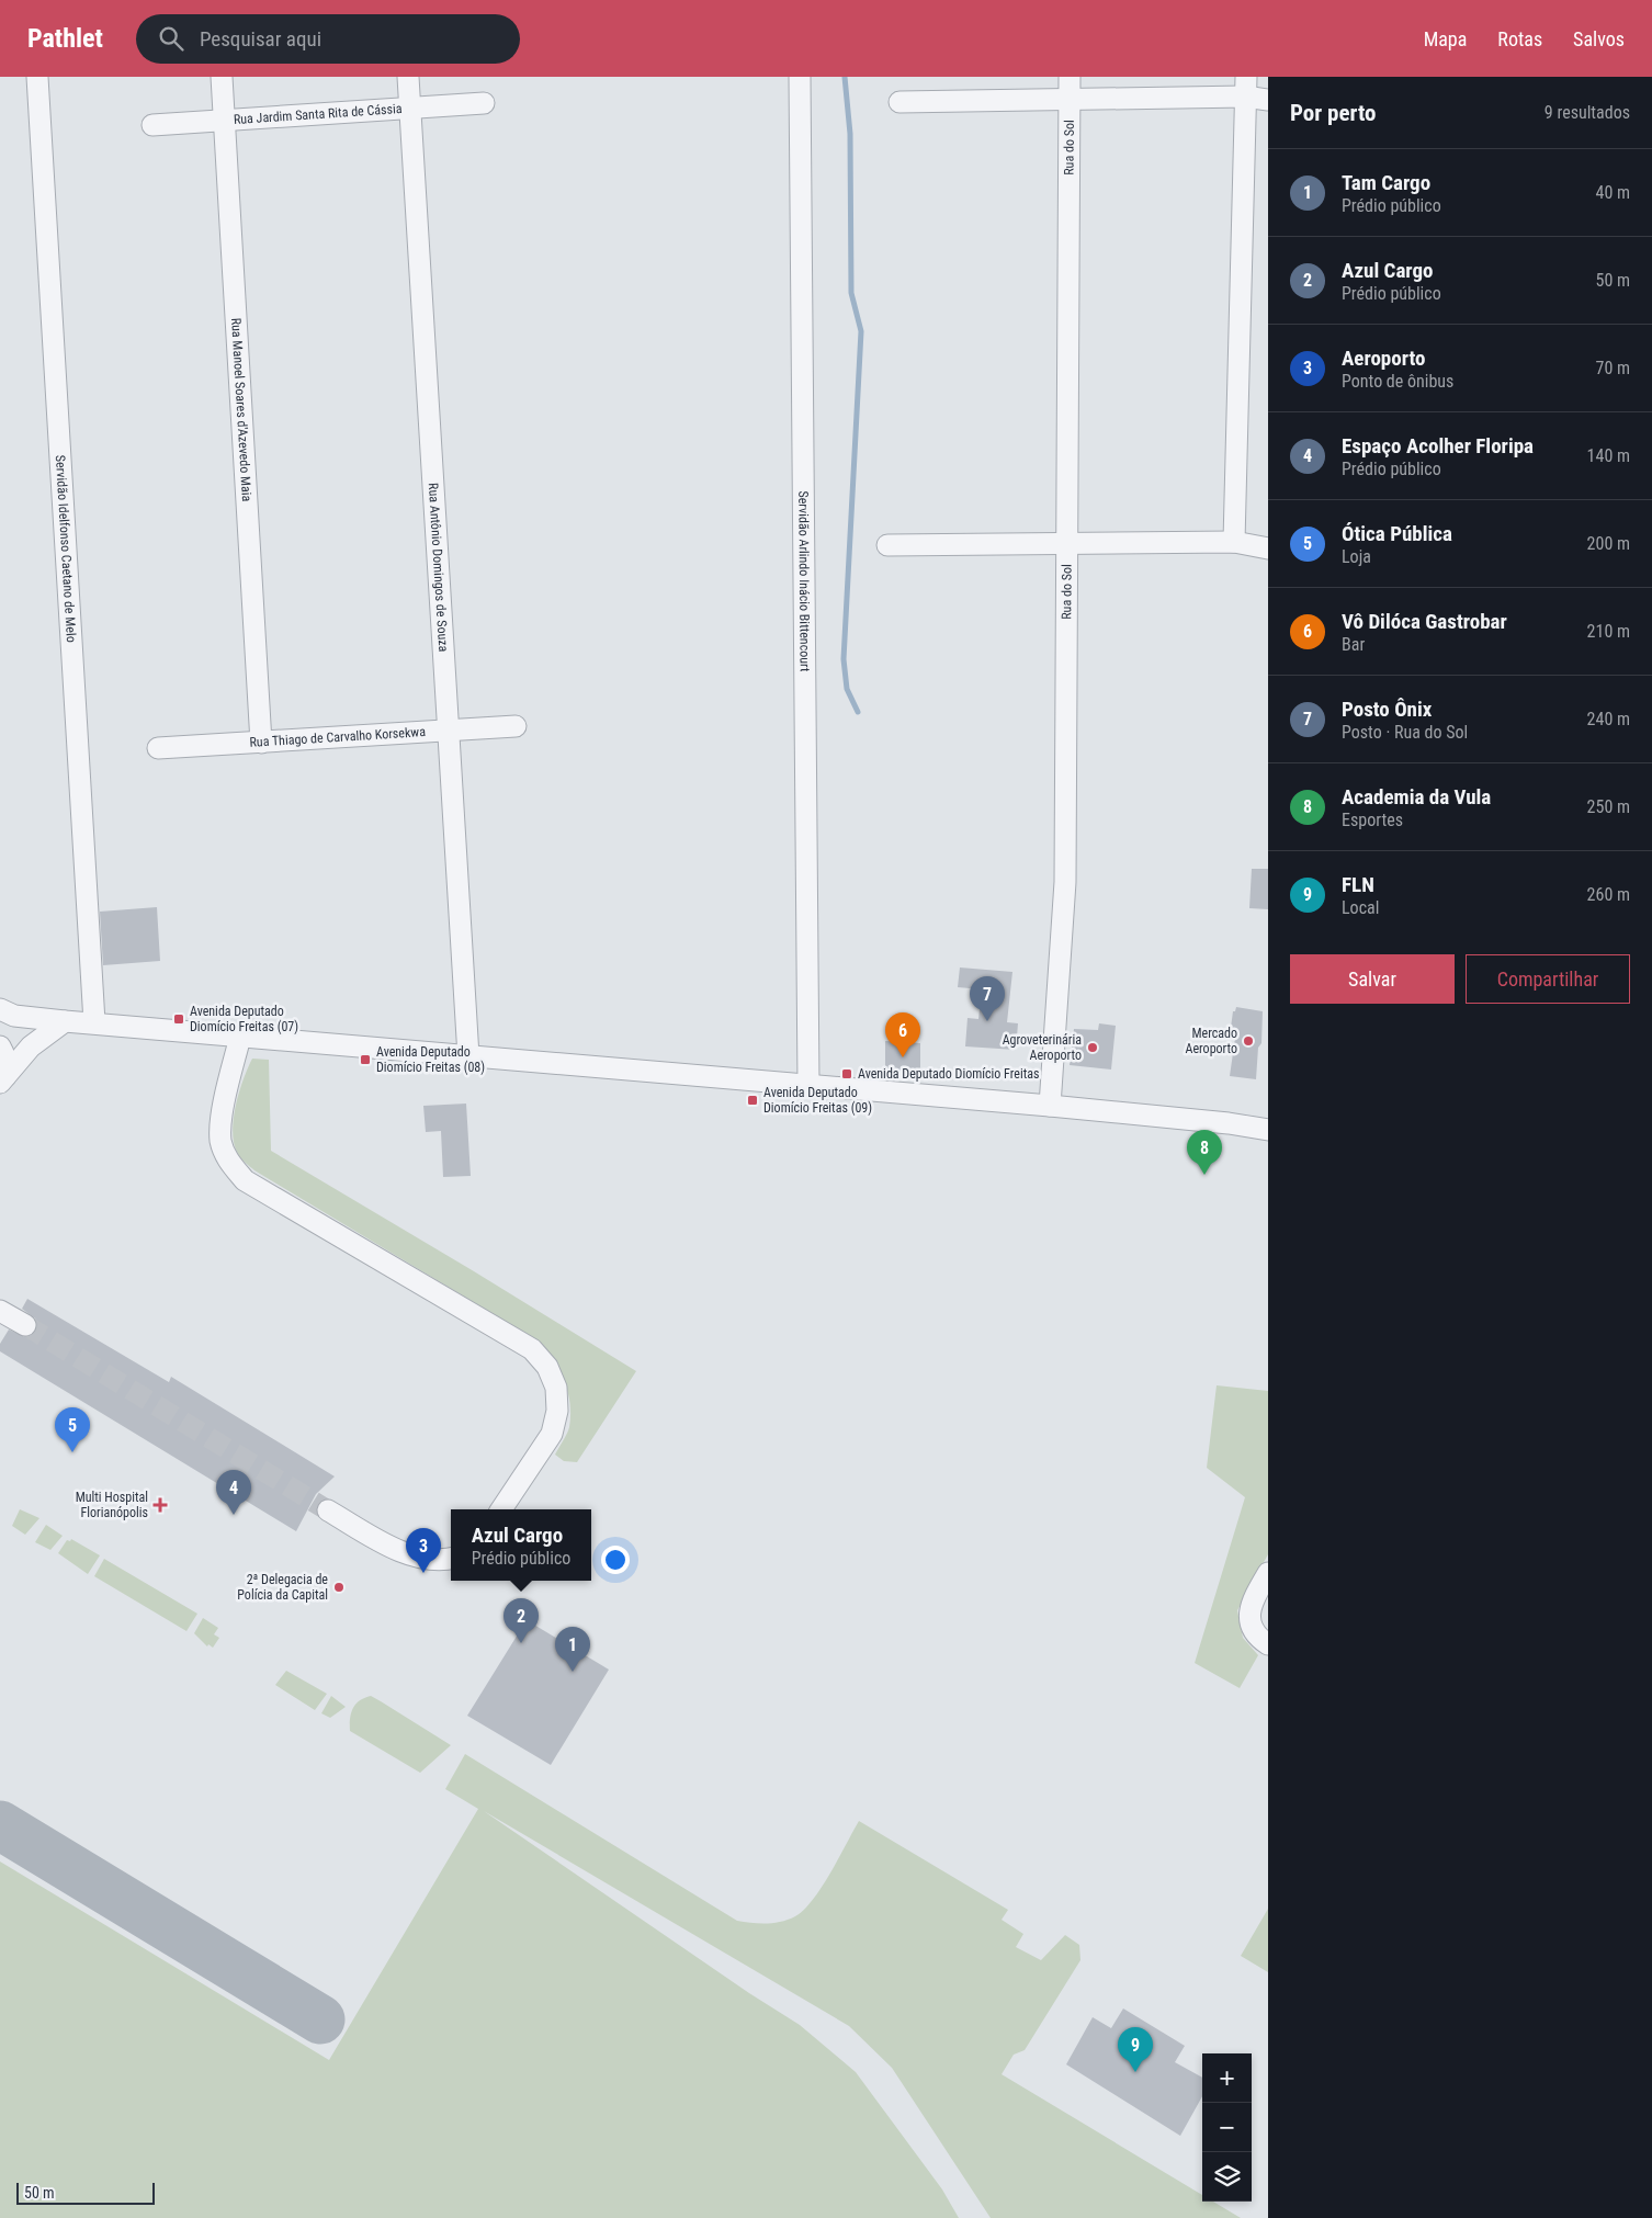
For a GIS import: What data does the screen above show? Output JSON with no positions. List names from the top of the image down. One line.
{"streets":{"street":["Rua Jardim Santa Rita de Cássia","Rua do Sol","Rua Manoel Soares d'Azevedo Maia","Servidão Idelfonso Caetano de Melo","Rua Antônio Domingos de Souza","Servidão Arlindo Inácio Bittencourt","Rua Thiago de Carvalho Korsekwa"]},"crossings":[["Rua Jardim Santa Rita de Cássia","Rua Manoel Soares d'Azevedo Maia"],["Rua Jardim Santa Rita de Cássia","Rua Antônio Domingos de Souza"],["Rua Manoel Soares d'Azevedo Maia","Rua Thiago de Carvalho Korsekwa"],["Rua Antônio Domingos de Souza","Rua Thiago de Carvalho Korsekwa"]],"places":{"transit":["Avenida Deputado Diomício Freitas (07)","Avenida Deputado Diomício Freitas (08)","Avenida Deputado Diomício Freitas","Avenida Deputado Diomício Freitas (09)"],"other":["Mercado Aeroporto","Agroveterinária Aeroporto","2ª Delegacia de Polícia da Capital"],"health":["Multi Hospital Florianópolis"]},"scale_bar":"50 m","page":{"header":"Pathlet","search":"Pesquisar aqui","nav":["Mapa","Rotas","Salvos"],"heading":["Por perto","9 resultados"],"list":[{"mark":"1","name":"Tam Cargo","note":"Prédio público","value":"40 m"},{"mark":"2","name":"Azul Cargo","note":"Prédio público","value":"50 m"},{"mark":"3","name":"Aeroporto","note":"Ponto de ônibus","value":"70 m"},{"mark":"4","name":"Espaço Acolher Floripa","note":"Prédio público","value":"140 m"},{"mark":"5","name":"Ótica Pública","note":"Loja","value":"200 m"},{"mark":"6","name":"Vô Dilóca Gastrobar","note":"Bar","value":"210 m"},{"mark":"7","name":"Posto Ônix","note":"Posto · Rua do Sol","value":"240 m"},{"mark":"8","name":"Academia da Vula","note":"Esportes","value":"250 m"},{"mark":"9","name":"FLN","note":"Local","value":"260 m"}],"buttons":["Salvar","Compartilhar"],"pins":["7","6","8","5","4","3","2","1","9"],"popup":["Azul Cargo","Prédio público"],"map_buttons":["+","−"],"scale":"50 m"}}
